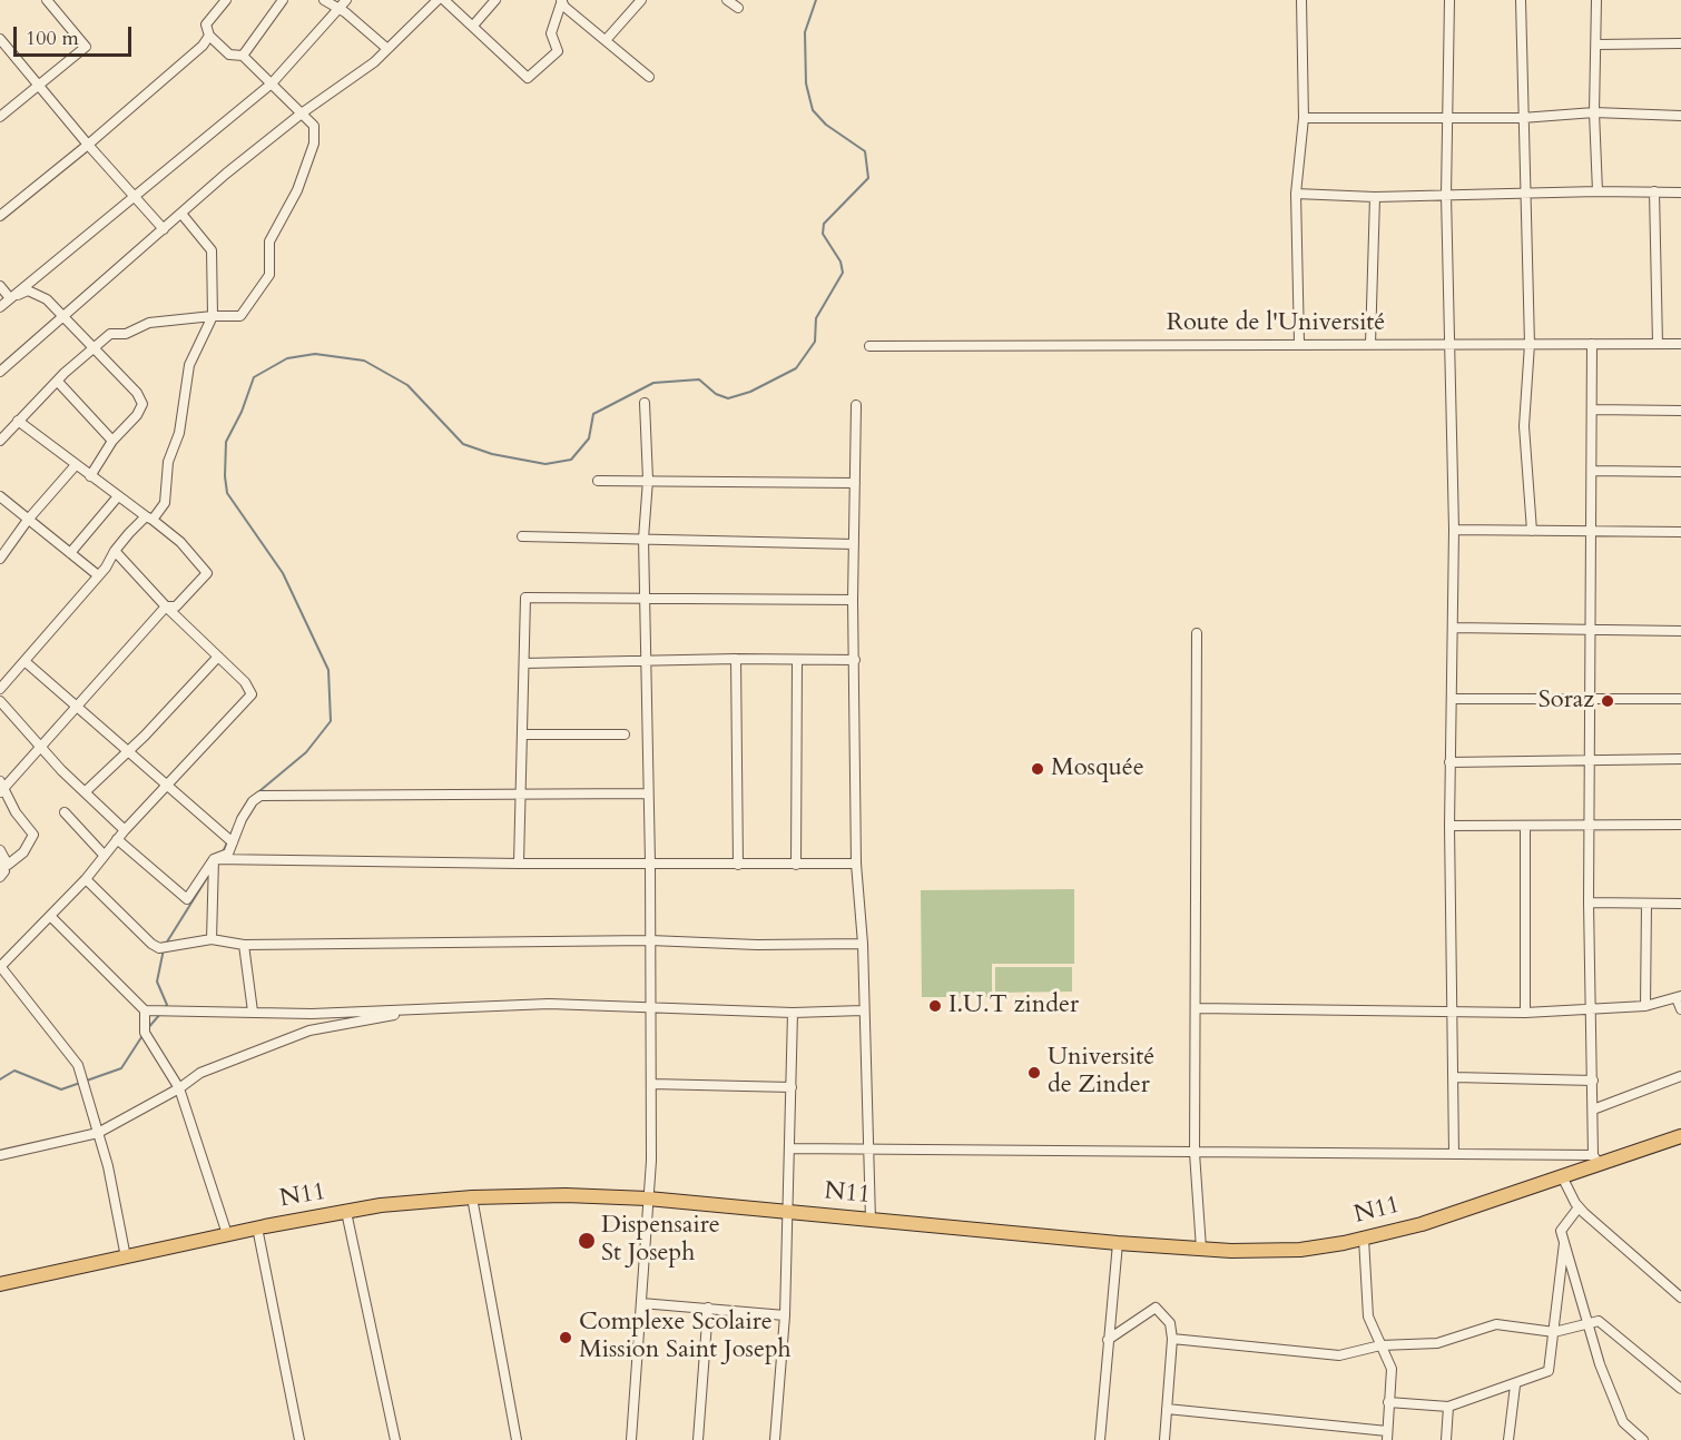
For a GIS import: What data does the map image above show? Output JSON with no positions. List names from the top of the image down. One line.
{"streets":{"main road":["N11"],"street":["Route de l'Université"]},"places":["Soraz","Mosquée","I.U.T zinder","Université de Zinder","Dispensaire St Joseph","Complexe Scolaire Mission Saint Joseph"],"scale_bar":"100 m"}
